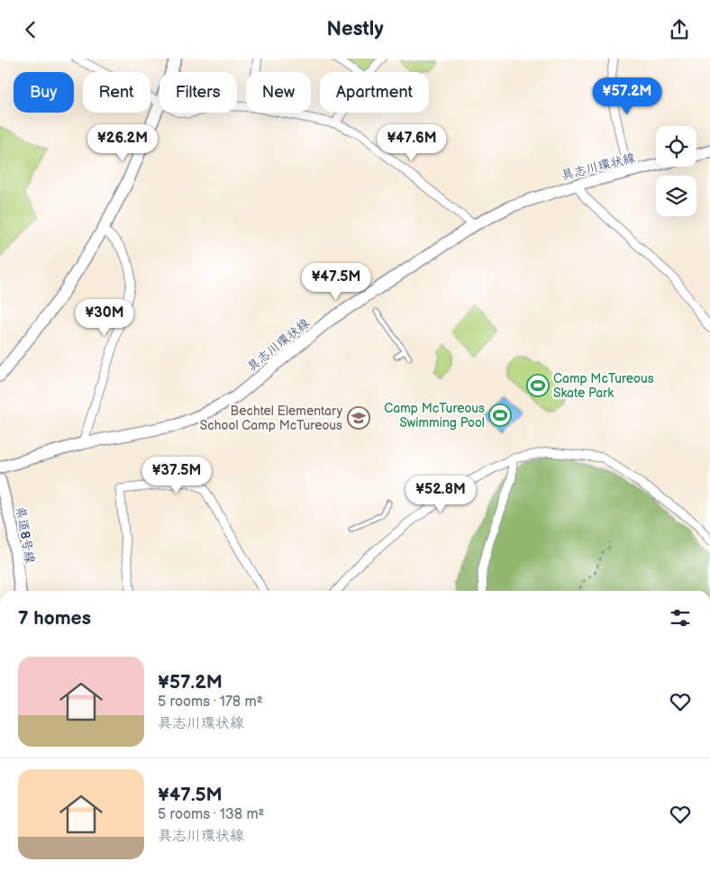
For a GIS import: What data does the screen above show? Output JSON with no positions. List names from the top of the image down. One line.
{"streets":{"main road":["具志川環状線","県道8号線"]},"places":{"sports":["Camp McTureous Skate Park","Camp McTureous Swimming Pool"],"school or university":["Bechtel Elementary School Camp McTureous"]},"page":{"header":"Nestly","chip":["Buy","Rent","Filters","New","Apartment"],"price":["¥57.2M","¥26.2M","¥47.6M","¥47.5M","¥30M","¥37.5M","¥52.8M"],"heading":"7 homes","list":[{"name":"¥57.2M","note":"5 rooms · 178 m² · 具志川環状線"},{"name":"¥47.5M","note":"5 rooms · 138 m² · 具志川環状線"}]}}
